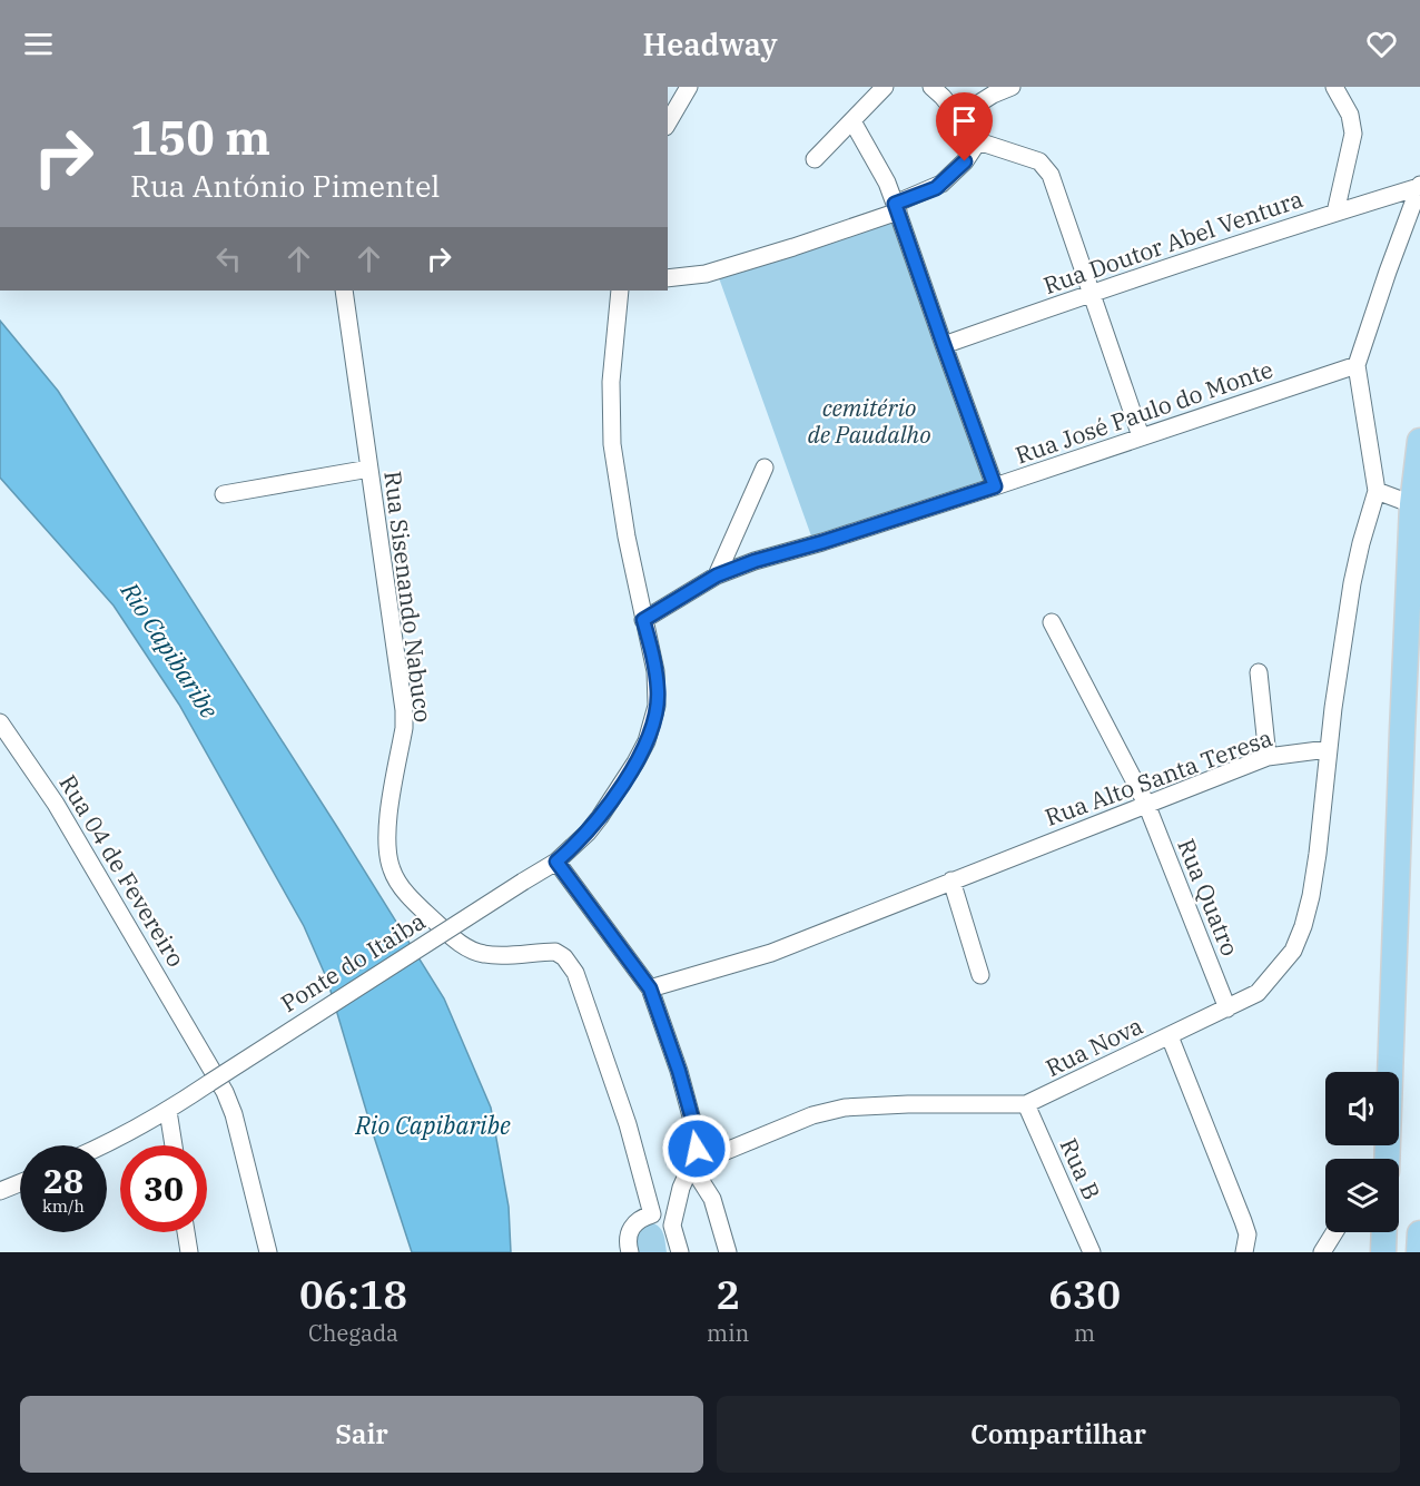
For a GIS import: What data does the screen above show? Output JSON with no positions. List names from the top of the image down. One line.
{"streets":{"street":["Rua Doutor Abel Ventura","Rua José Paulo do Monte","Rua Sisenando Nabuco","Rua Alto Santa Teresa","Rua 04 de Fevereiro","Rua Quatro","Ponte do Itaiba","Rua Nova","Rua B"]},"crossings":[["Rua José Paulo do Monte","Ponte do Itaiba"],["Rua Alto Santa Teresa","Rua Quatro"],["Rua Alto Santa Teresa","Rua Nova"],["Rua Quatro","Rua Nova"],["Rua Nova","Rua B"]],"water":["Rio Capibaribe"],"parks":["cemitério de Paudalho"],"page":{"header":"Headway","turn":["150 m","Rua António Pimentel"],"speed":"28 km/h","limit":"30","eta":["06:18","Chegada","2","min","630","m"],"buttons":["Sair","Compartilhar"]}}
